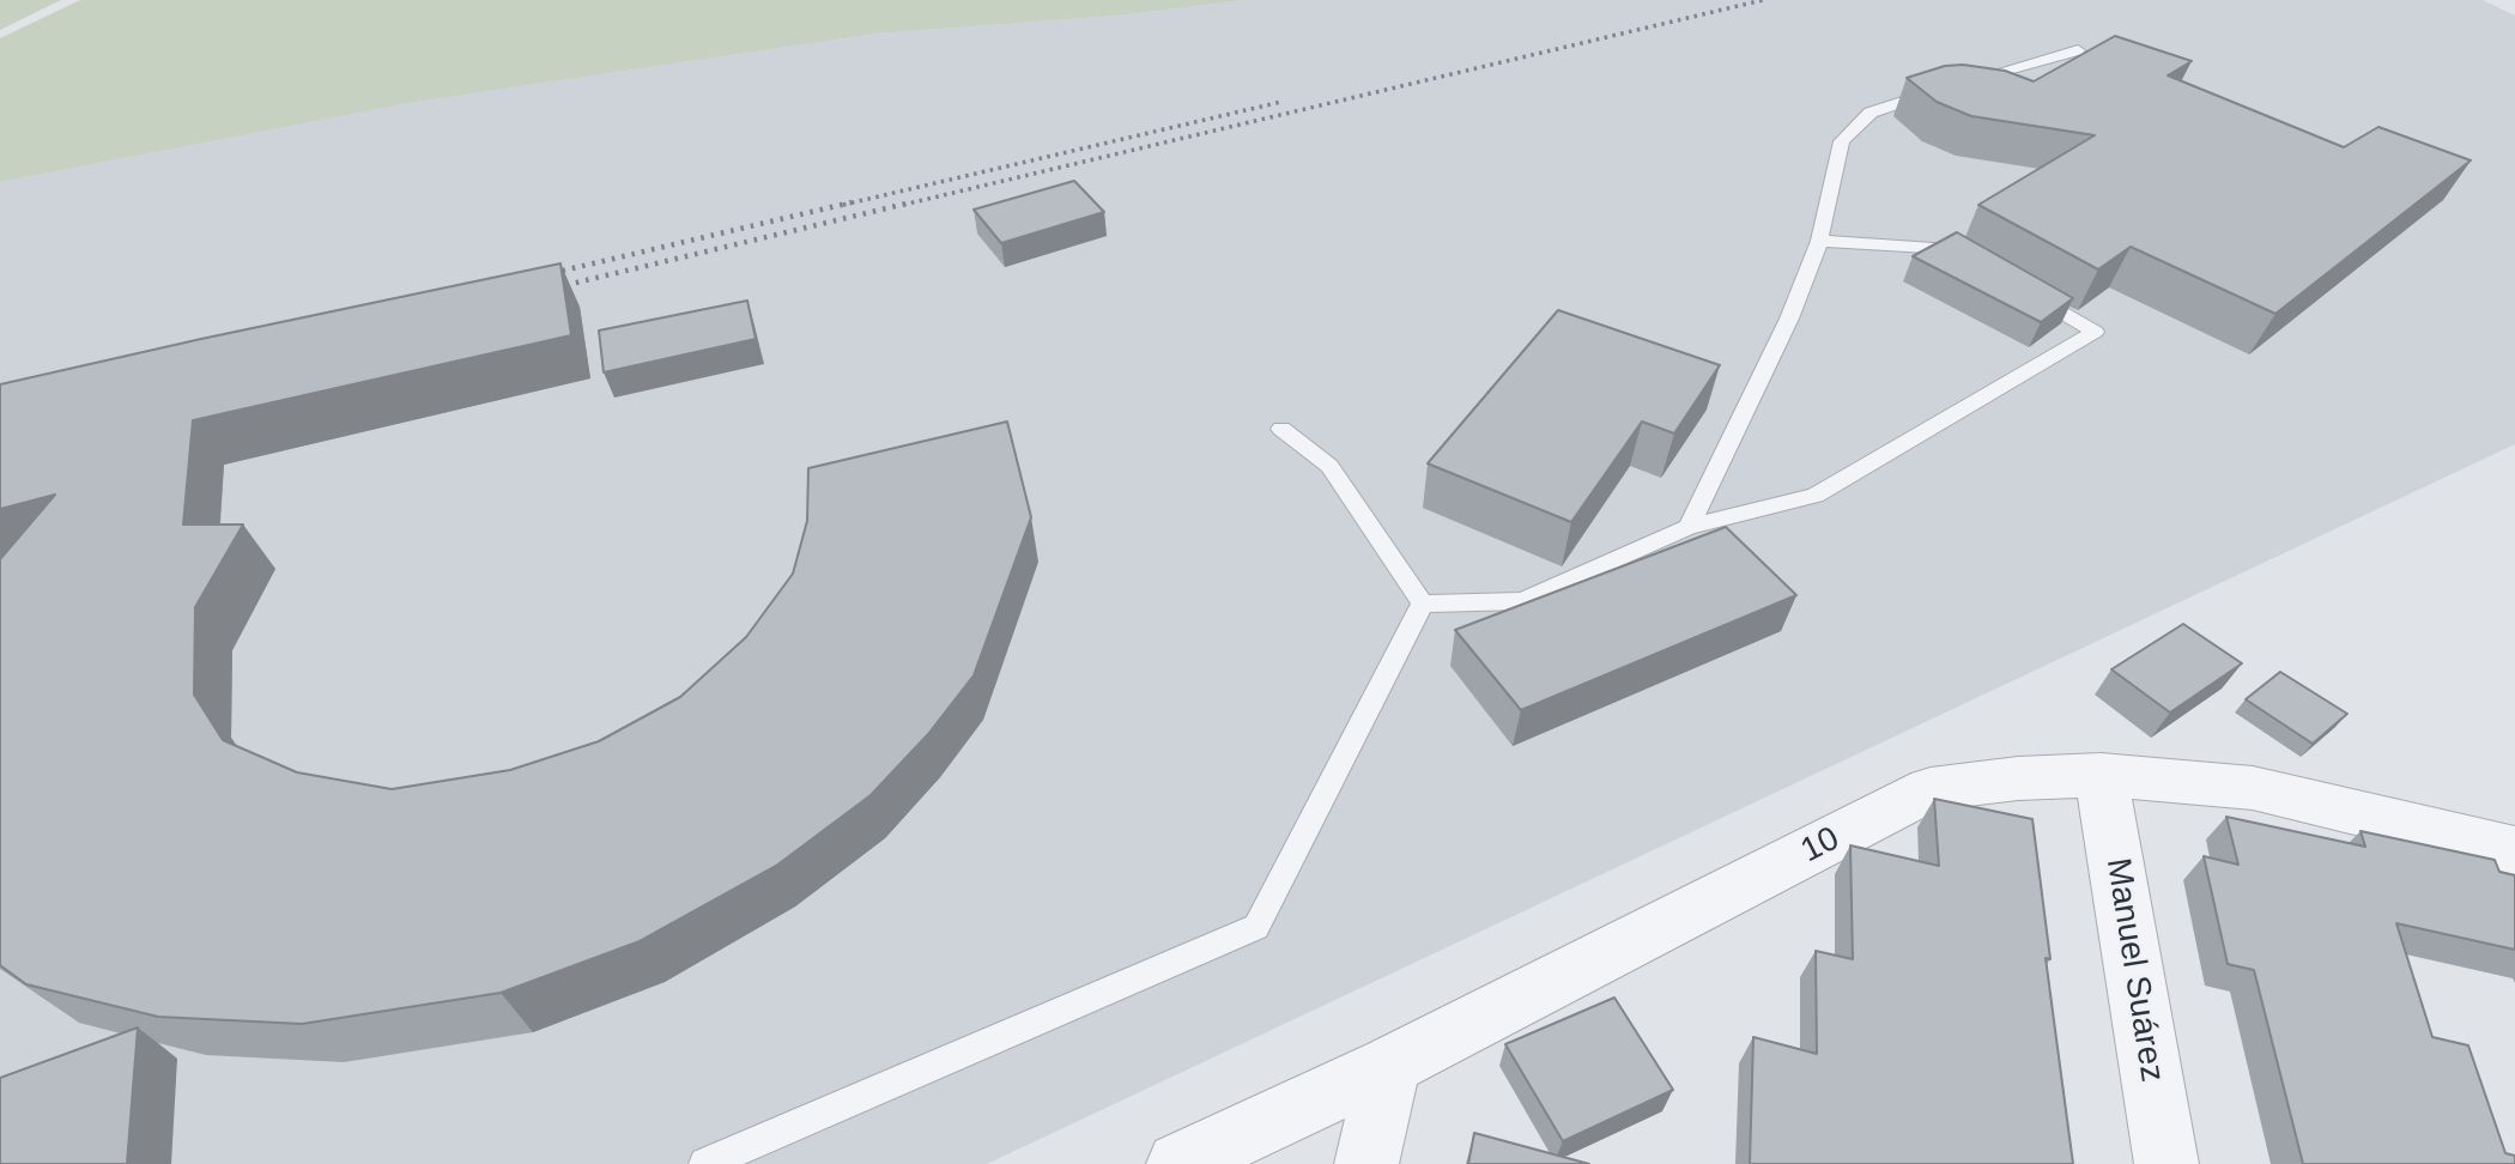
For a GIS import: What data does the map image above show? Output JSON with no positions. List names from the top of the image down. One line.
{"streets":{"street":["10","Manuel Suárez"]},"crossings":[["10","Manuel Suárez"]]}
